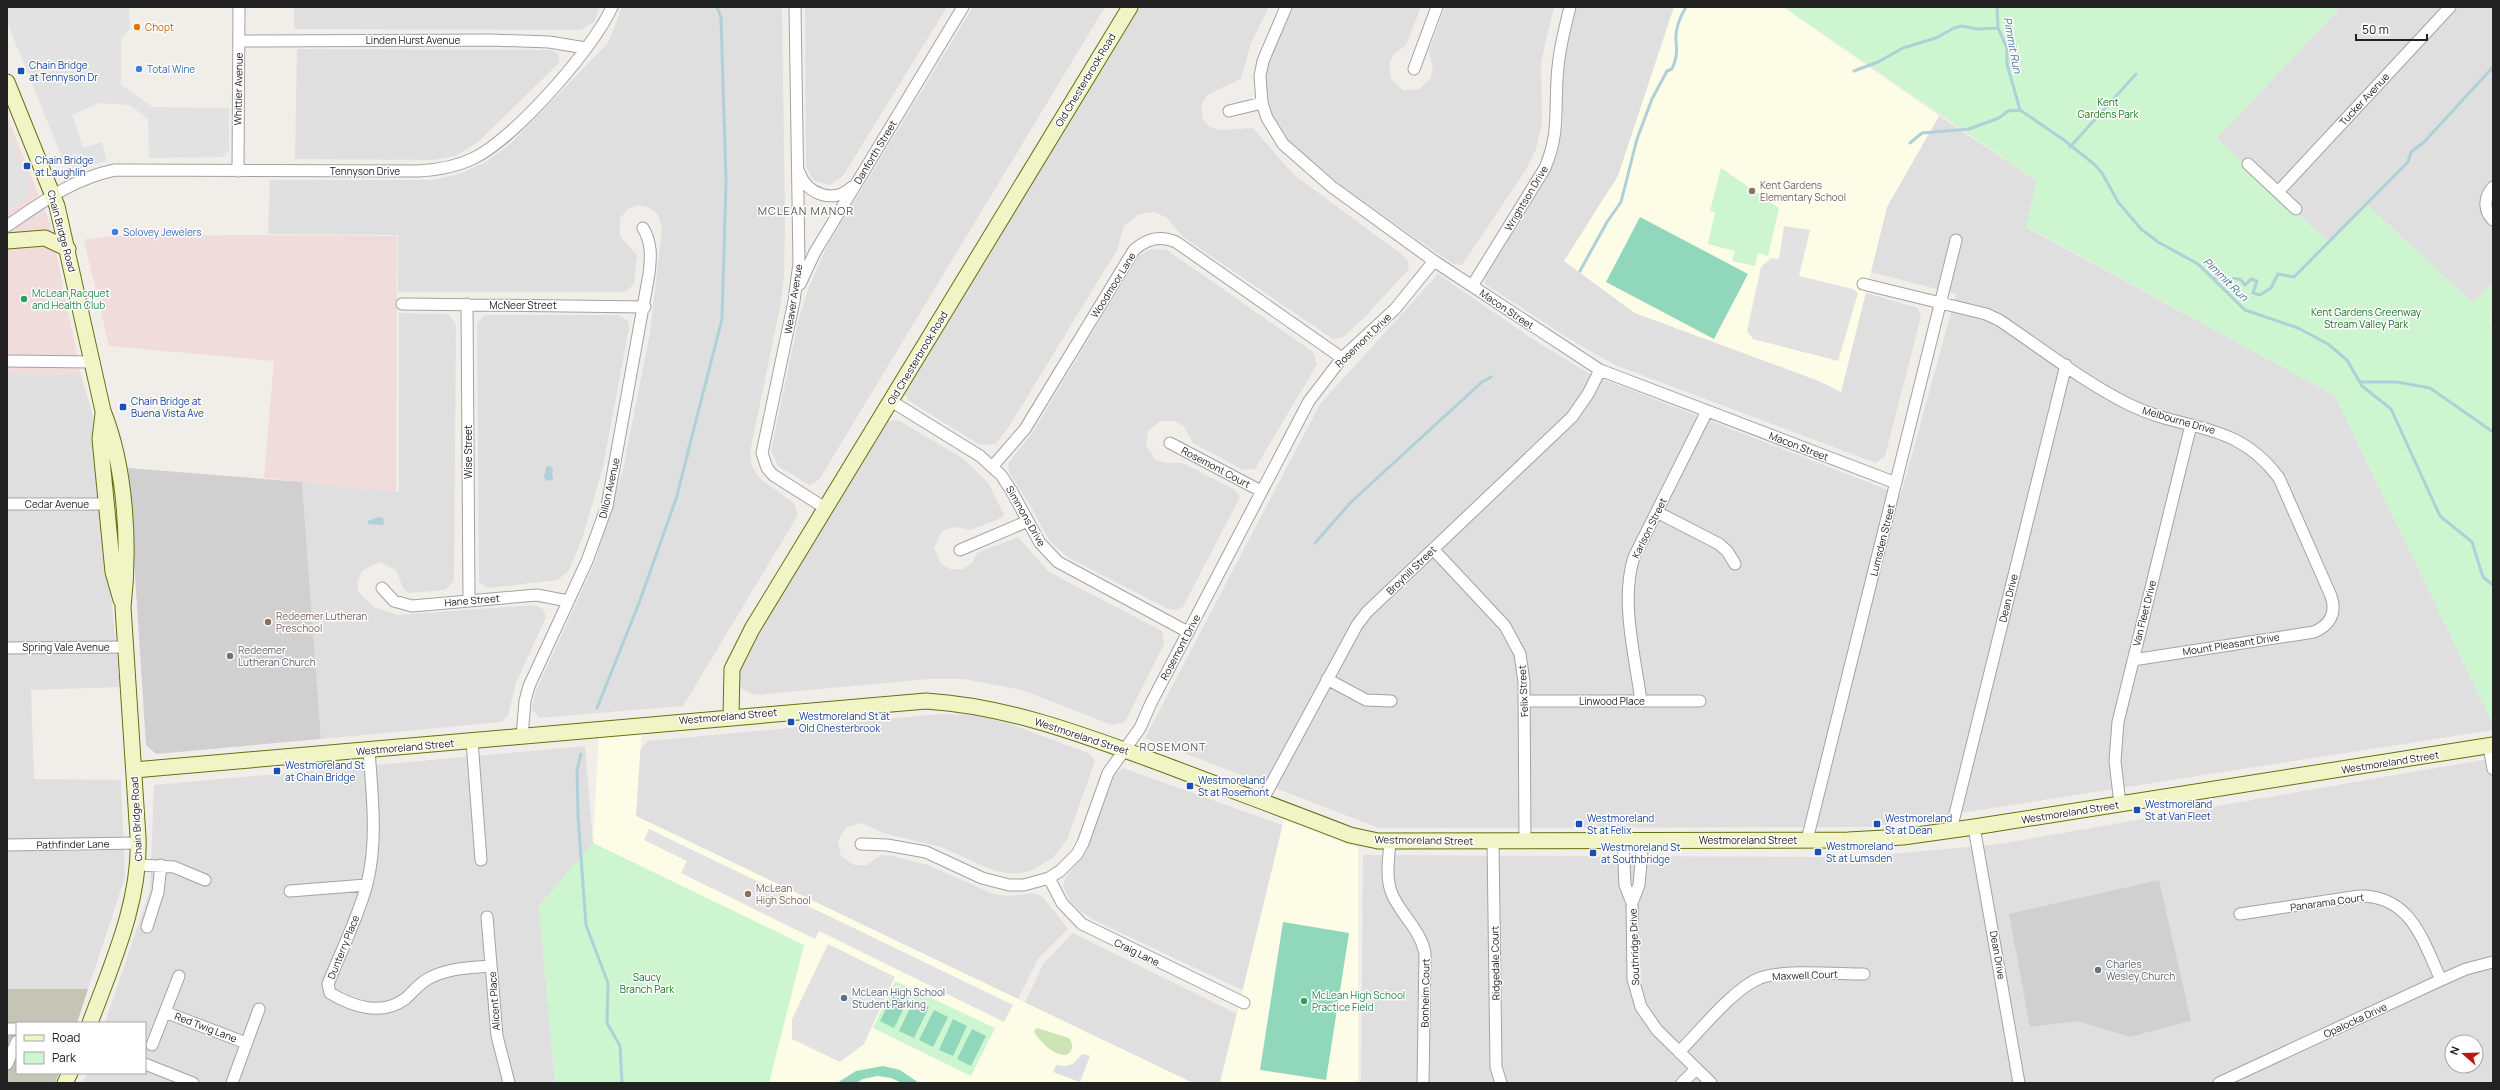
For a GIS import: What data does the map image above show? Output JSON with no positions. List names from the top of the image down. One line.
{"streets":{"main road":["Old Chesterbrook Road","Chain Bridge Road","Westmoreland Street"],"street":["Linden Hurst Avenue","Whittier Avenue","Tucker Avenue","Danforth Street","Tennyson Drive","Wrightson Drive","Woodmoor Lane","Weaver Avenue","McNeer Street","Macon Street","Rosemont Drive","Melbourne Drive","Wise Street","Rosemont Court","Dillon Avenue","Cedar Avenue","Simmons Drive","Karlson Street","Lumsden Street","Broyhill Street","Dean Drive","Hane Street","Van Fleet Drive","Mount Pleasant Drive","Spring Vale Avenue","Felix Street","Linwood Place","Pathfinder Lane","Panarama Court","Dunterry Place","Southridge Drive","Craig Lane","Ridgedale Court","Maxwell Court","Bonheim Court","Alicent Place","Opalocka Drive","Red Twig Lane"]},"crossings":[["Linden Hurst Avenue","Whittier Avenue"],["Linden Hurst Avenue","Tennyson Drive"],["Old Chesterbrook Road","Weaver Avenue"],["Old Chesterbrook Road","Simmons Drive"],["Old Chesterbrook Road","Westmoreland Street"],["Whittier Avenue","Tennyson Drive"],["Danforth Street","Weaver Avenue"],["Tennyson Drive","Chain Bridge Road"],["Wrightson Drive","Macon Street"],["Chain Bridge Road","Cedar Avenue"],["Chain Bridge Road","Spring Vale Avenue"],["Chain Bridge Road","Westmoreland Street"],["Chain Bridge Road","Pathfinder Lane"],["Woodmoor Lane","Rosemont Drive"],["Woodmoor Lane","Simmons Drive"],["McNeer Street","Wise Street"],["McNeer Street","Dillon Avenue"],["Macon Street","Rosemont Drive"],["Macon Street","Karlson Street"],["Macon Street","Lumsden Street"],["Macon Street","Broyhill Street"],["Rosemont Drive","Rosemont Court"],["Rosemont Drive","Simmons Drive"],["Rosemont Drive","Westmoreland Street"],["Rosemont Drive","Craig Lane"],["Melbourne Drive","Lumsden Street"],["Melbourne Drive","Dean Drive"],["Melbourne Drive","Van Fleet Drive"],["Melbourne Drive","Mount Pleasant Drive"],["Wise Street","Hane Street"],["Dillon Avenue","Hane Street"],["Dillon Avenue","Westmoreland Street"],["Karlson Street","Linwood Place"],["Lumsden Street","Westmoreland Street"],["Broyhill Street","Felix Street"],["Broyhill Street","Westmoreland Street"],["Dean Drive","Westmoreland Street"],["Van Fleet Drive","Mount Pleasant Drive"],["Van Fleet Drive","Westmoreland Street"],["Felix Street","Linwood Place"],["Felix Street","Westmoreland Street"],["Westmoreland Street","Dunterry Place"],["Westmoreland Street","Southridge Drive"],["Westmoreland Street","Ridgedale Court"],["Westmoreland Street","Bonheim Court"],["Panarama Court","Opalocka Drive"],["Dunterry Place","Alicent Place"],["Southridge Drive","Maxwell Court"]],"districts":["MCLEAN MANOR","ROSEMONT"],"water":["Pimmit Run"],"parks":["Kent Gardens Park","Kent Gardens Greenway Stream Valley Park","Saucy Branch Park"],"places":{"other":["Chopt","Total Wine","Kent Gardens Elementary School","Solovey Jewelers","McLean Racquet and Health Club","Redeemer Lutheran Preschool","Redeemer Lutheran Church","McLean High School","Charles Wesley Church","McLean High School Student Parking","McLean High School Practice Field"],"transit":["Chain Bridge at Tennyson Dr","Chain Bridge at Laughlin","Chain Bridge at Buena Vista Ave","Westmoreland St at Old Chesterbrook","Westmoreland St at Chain Bridge","Westmoreland St at Rosemont","Westmoreland St at Van Fleet","Westmoreland St at Felix","Westmoreland St at Dean","Westmoreland St at Lumsden","Westmoreland St at Southbridge"]},"legend":["Road","Park"],"scale_bar":"50 m","north":"left"}
